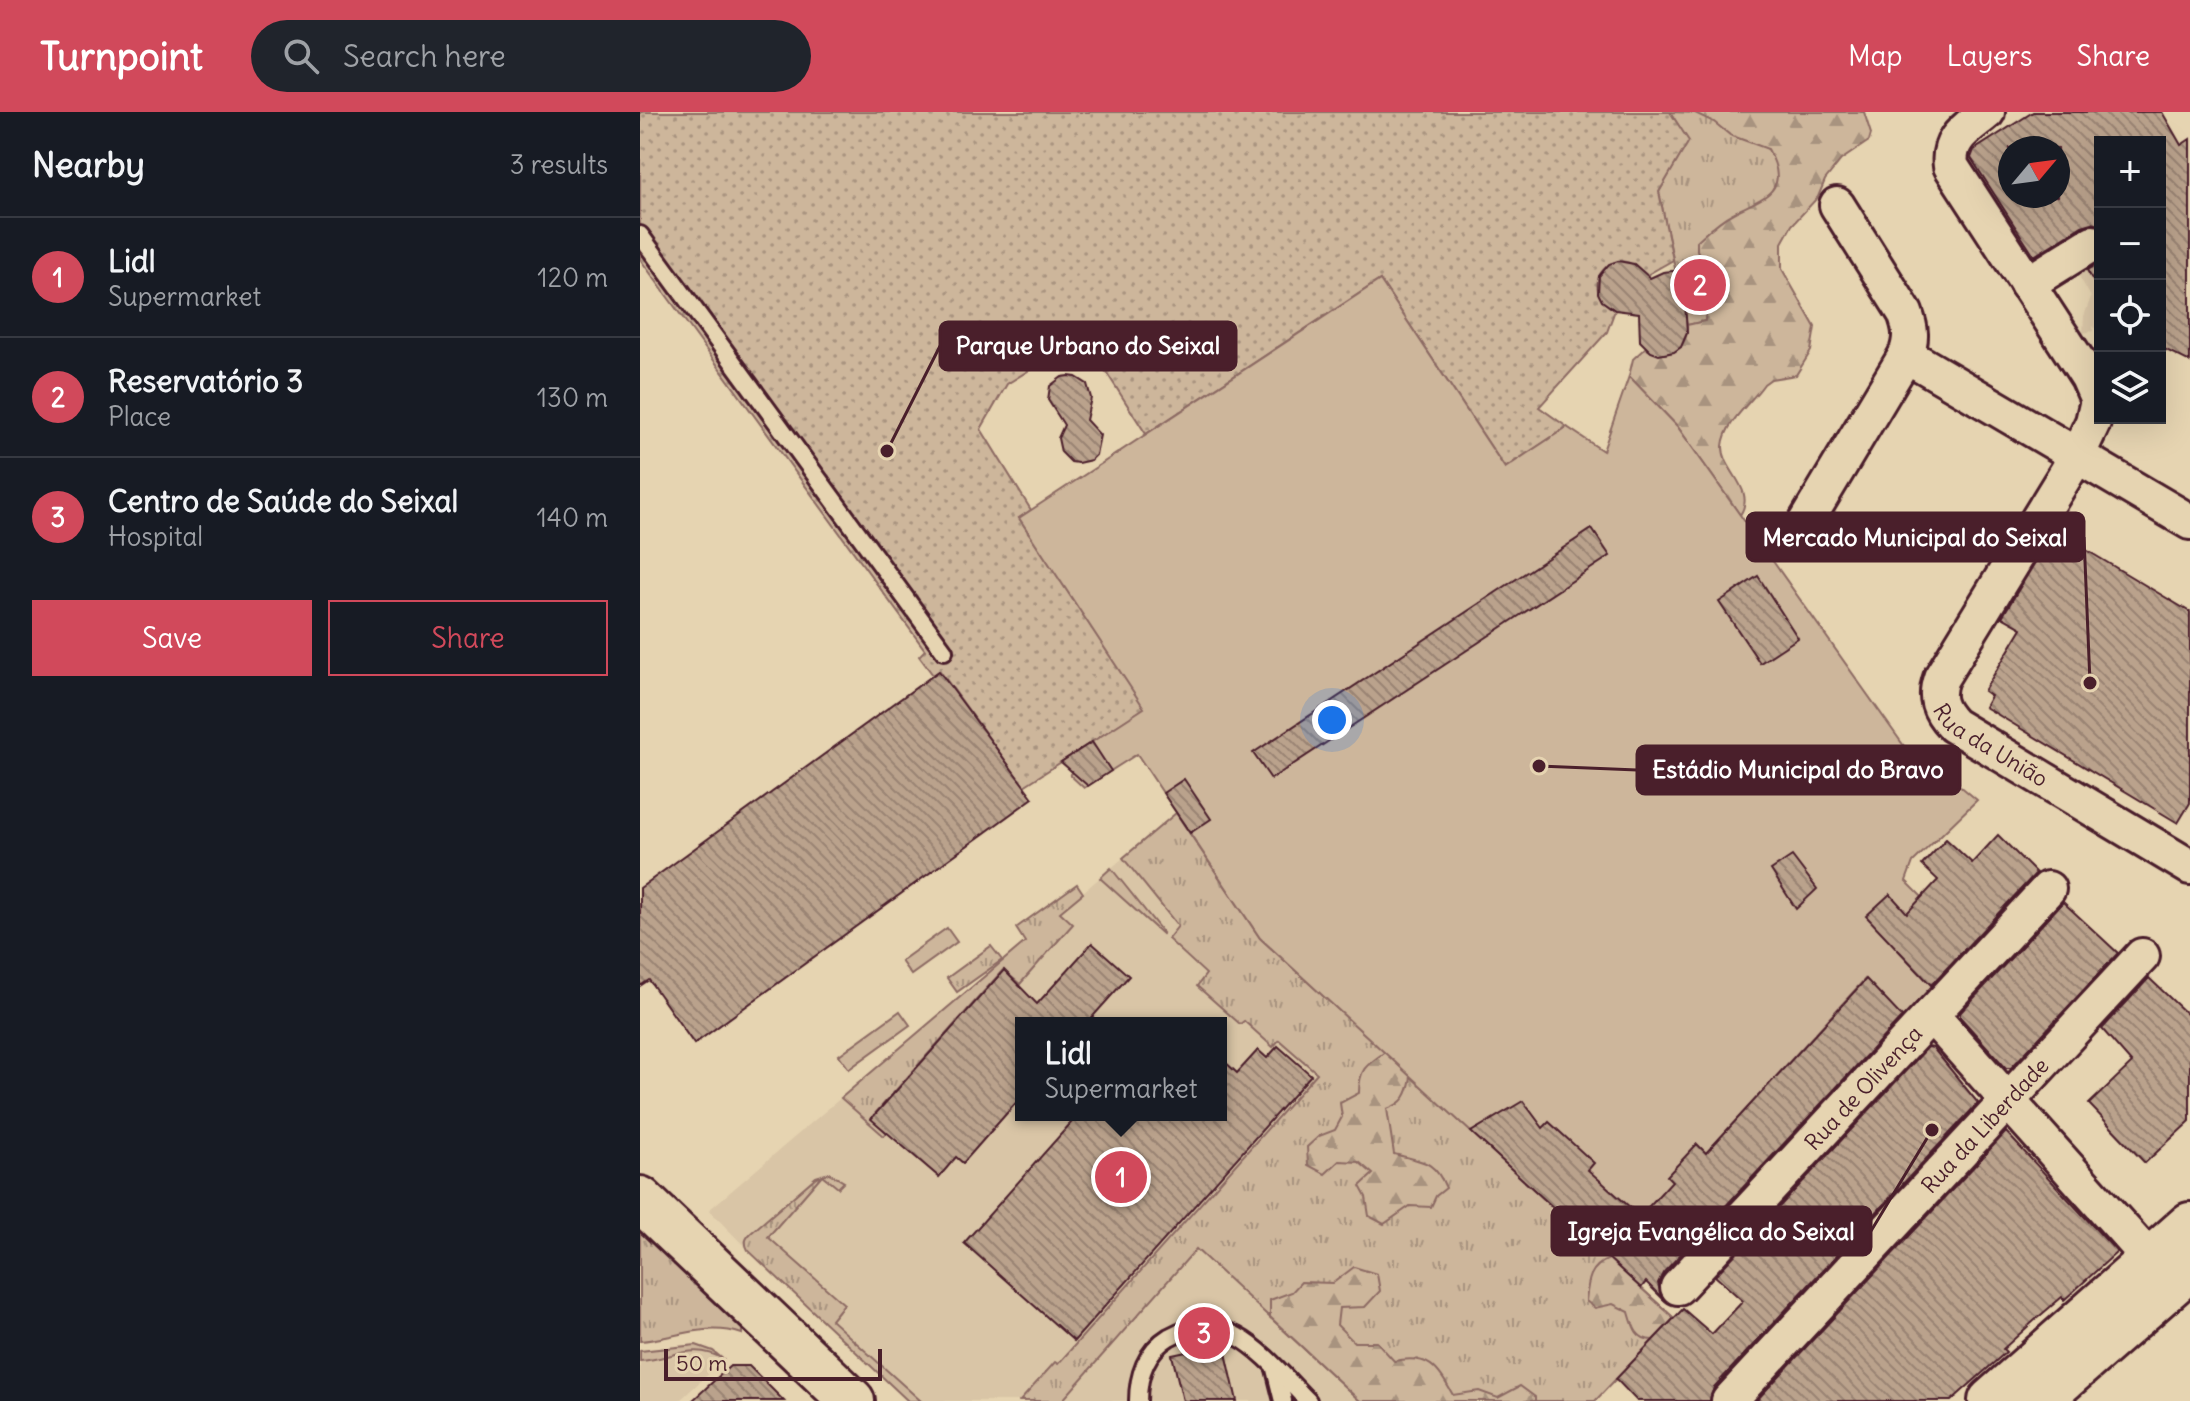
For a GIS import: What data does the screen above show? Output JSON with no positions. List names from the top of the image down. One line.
{"streets":{"street":["Rua da União","Rua de Olivença","Rua da Liberdade"]},"places":["Parque Urbano do Seixal","Mercado Municipal do Seixal","Estádio Municipal do Bravo","Igreja Evangélica do Seixal"],"scale_bar":"50 m","north":"top right","page":{"header":"Turnpoint","search":"Search here","nav":["Map","Layers","Share"],"heading":["Nearby","3 results"],"map_buttons":["+","−"],"list":[{"mark":"1","name":"Lidl","note":"Supermarket","value":"120 m"},{"mark":"2","name":"Reservatório 3","note":"Place","value":"130 m"},{"mark":"3","name":"Centro de Saúde do Seixal","note":"Hospital","value":"140 m"}],"pins":["2","1","3"],"buttons":["Save","Share"],"popup":["Lidl","Supermarket"],"scale":"50 m"}}
